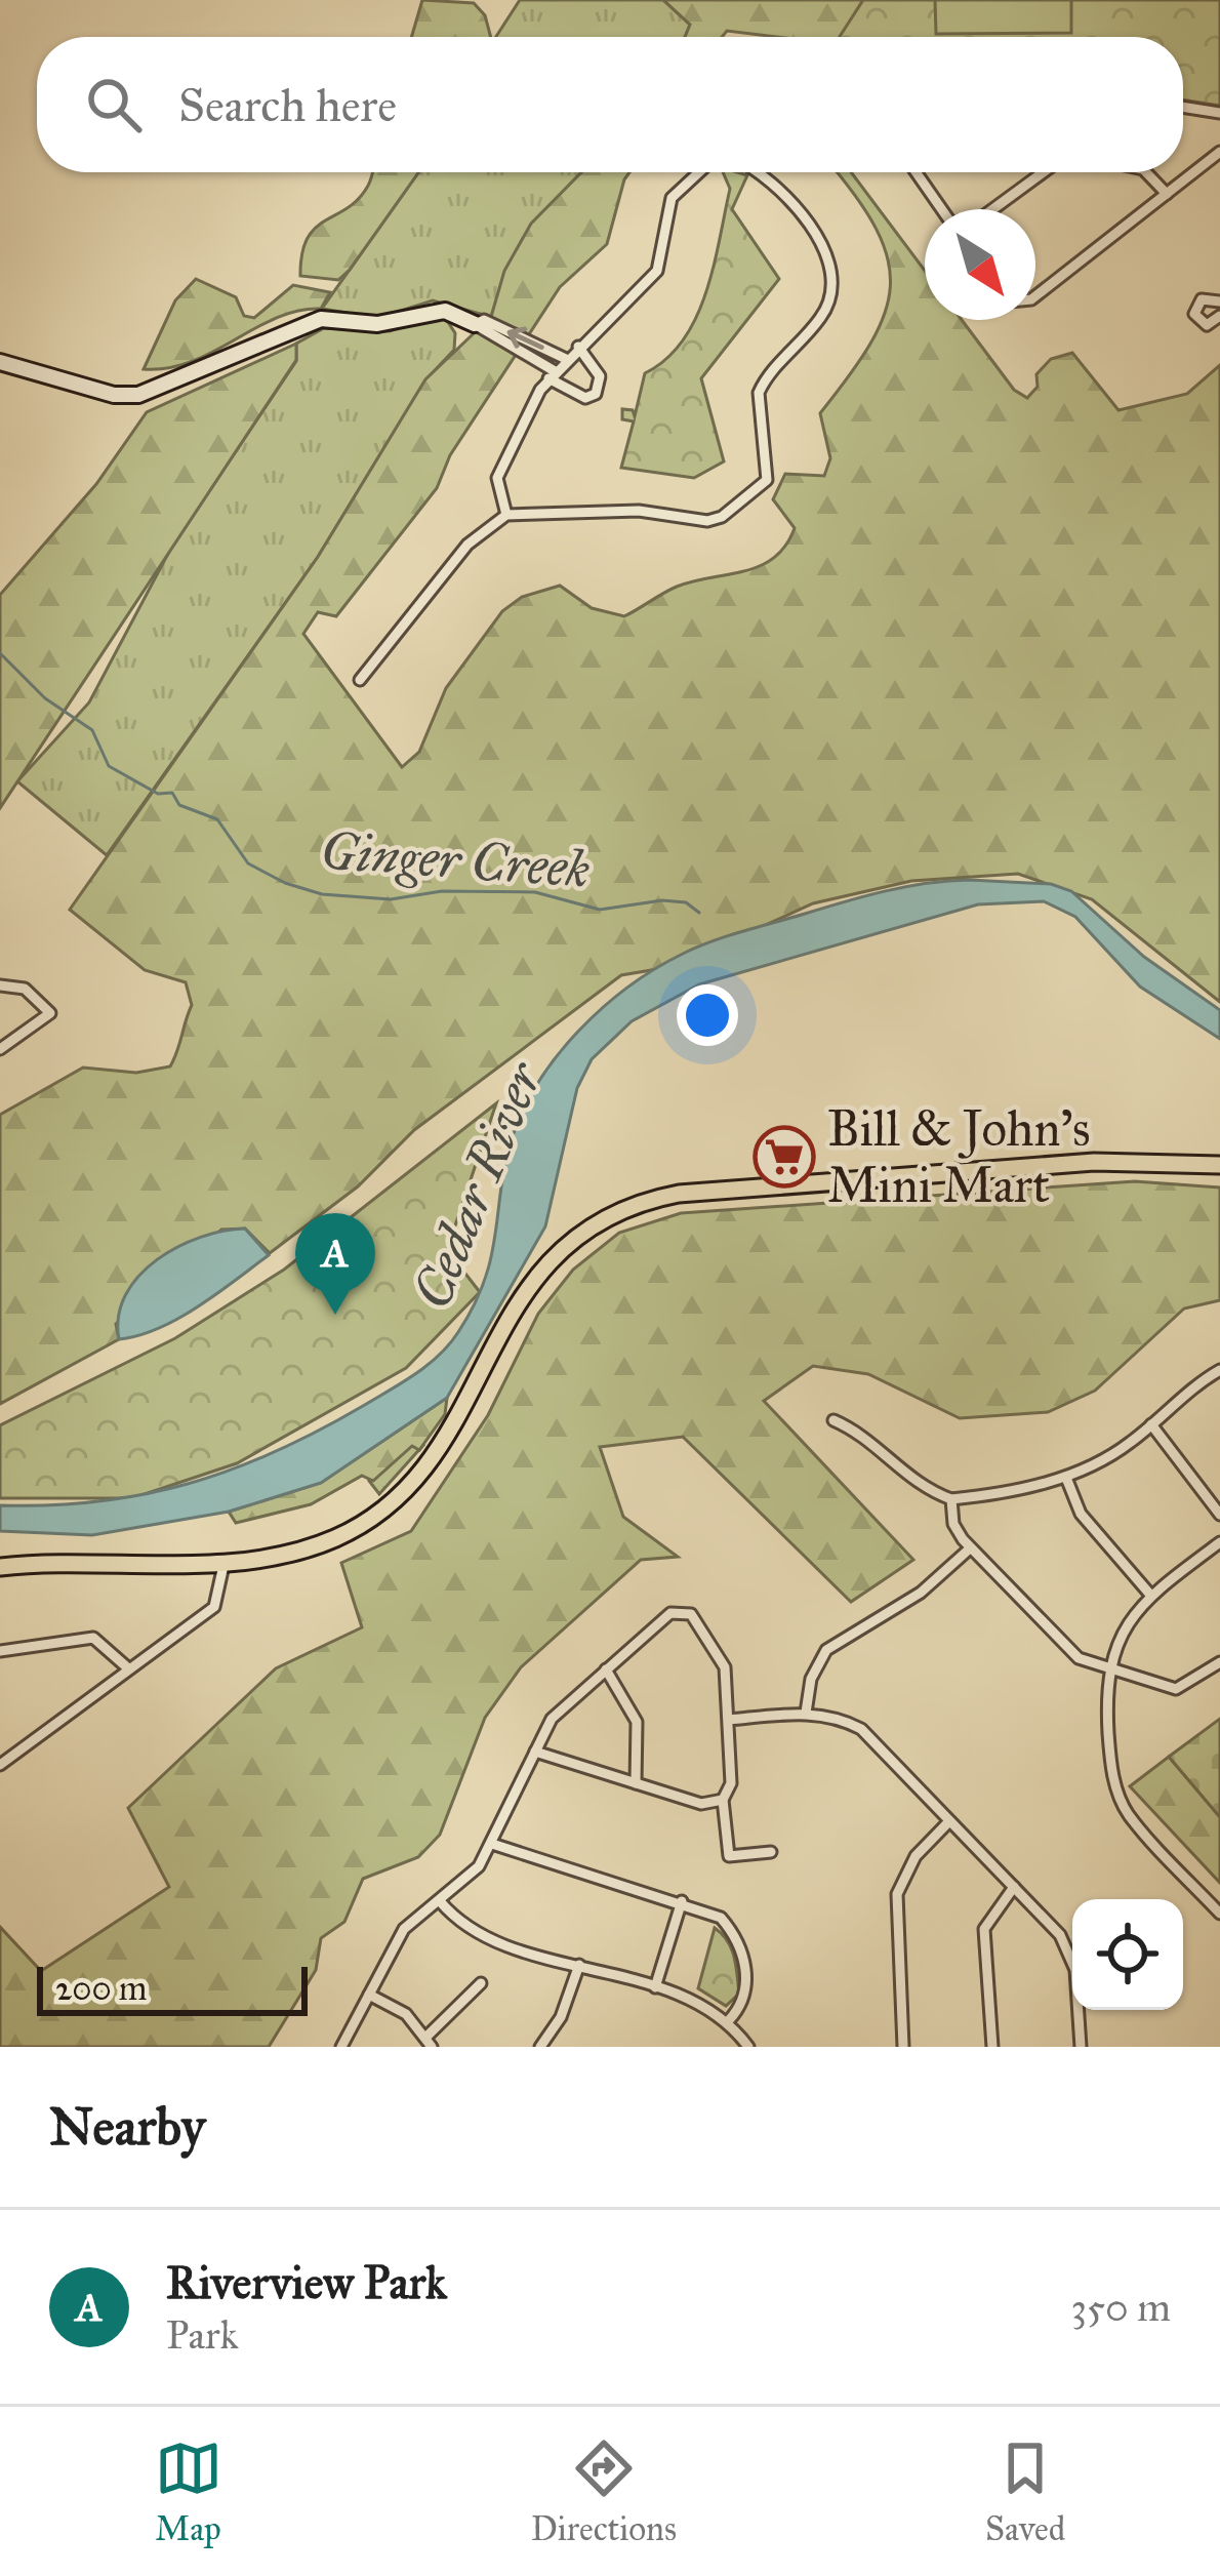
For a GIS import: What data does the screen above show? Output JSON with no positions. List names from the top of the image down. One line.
{"water":["Ginger Creek","Cedar River"],"places":{"supermarket":["Bill & John's Mini Mart"]},"scale_bar":"200 m","north":"bottom right","page":{"search":"Search here","pins":"A","scale":"200 m","heading":"Nearby","list":[{"mark":"A","name":"Riverview Park","note":"Park","value":"350 m"}],"nav":["Map","Directions","Saved"]}}
